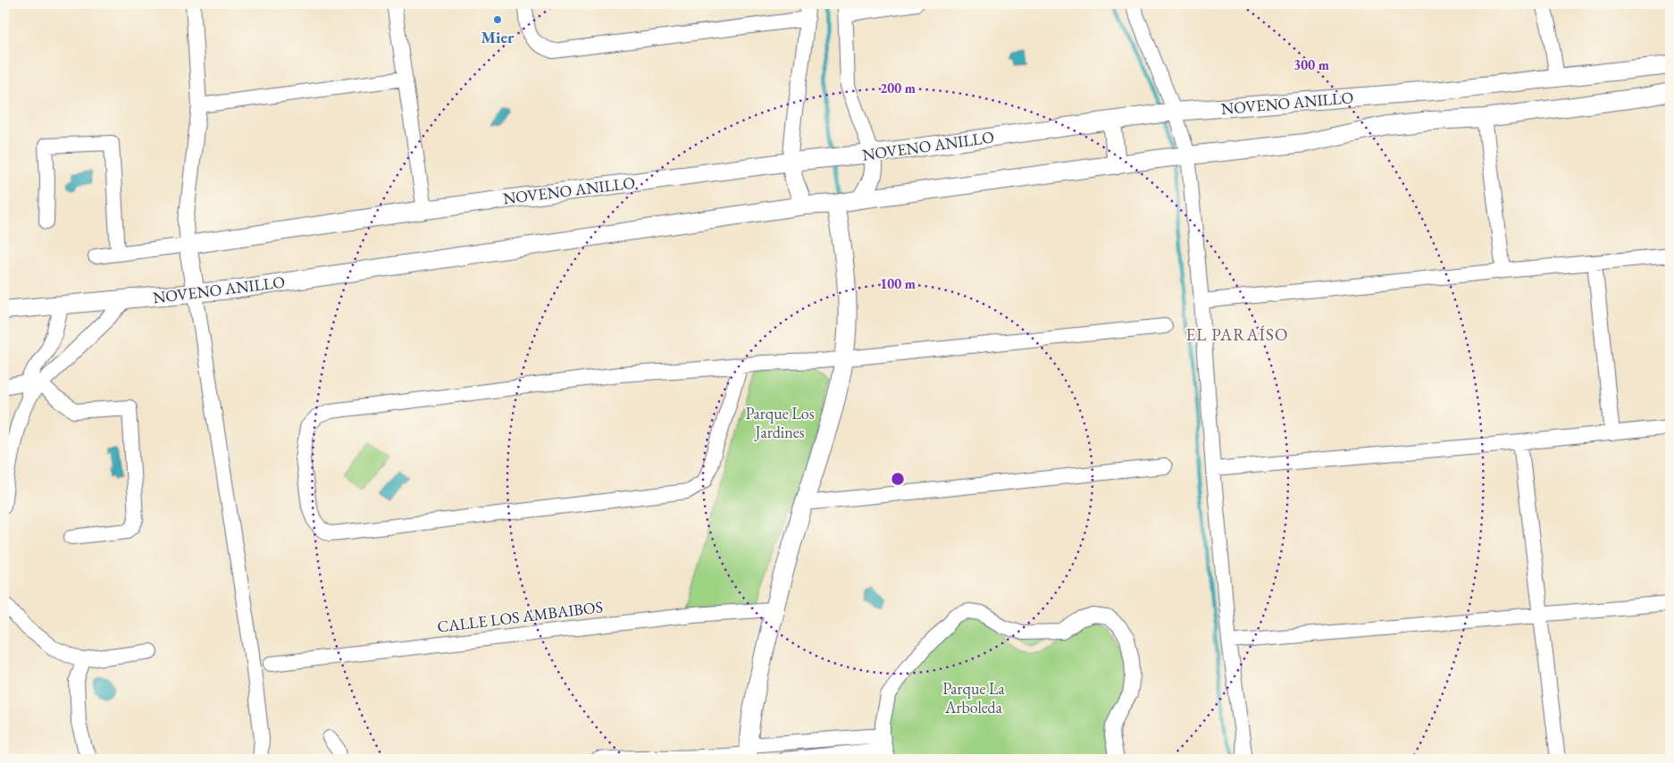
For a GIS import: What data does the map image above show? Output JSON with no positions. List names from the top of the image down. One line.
{"streets":{"street":["NOVENO ANILLO","CALLE LOS AMBAIBOS"]},"districts":["EL PARAÍSO"],"parks":["Parque Los Jardines","Parque La Arboleda"],"places":["Mier"],"rings":["300 m","200 m","100 m"]}
